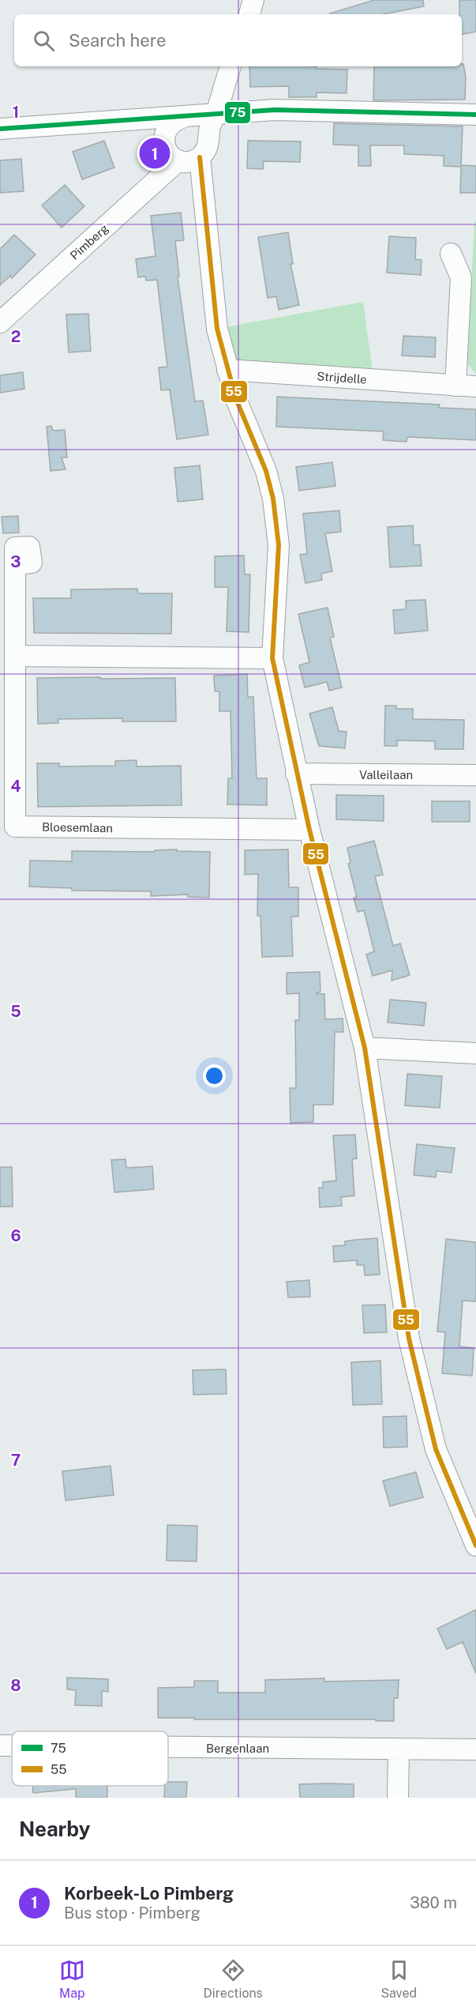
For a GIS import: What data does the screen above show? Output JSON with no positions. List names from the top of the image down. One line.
{"streets":{"street":["Pimberg","Strijdelle","Valleilaan","Bloesemlaan","Bergenlaan"]},"lines":["transit line 75","transit line 55"],"legend":["75","55"],"page":{"search":"Search here","pins":"1","heading":"Nearby","list":[{"mark":"1","name":"Korbeek-Lo Pimberg","note":"Bus stop · Pimberg","value":"380 m"}],"nav":["Map","Directions","Saved"]},"grid":{"rows":["1","2","3","4","5","6","7","8"]}}
